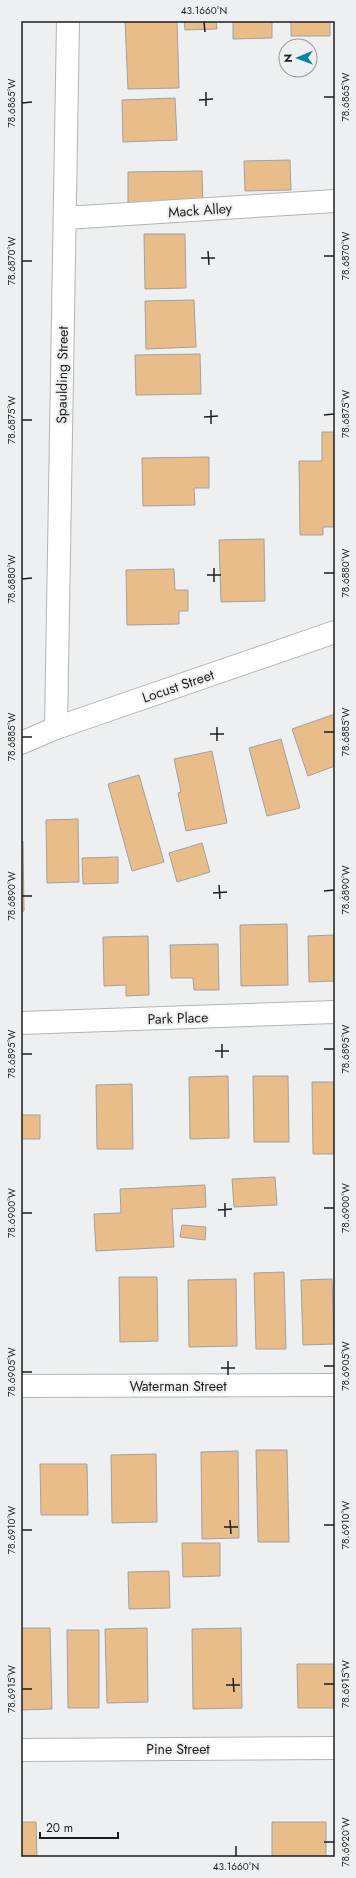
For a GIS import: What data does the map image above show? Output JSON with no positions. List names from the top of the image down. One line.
{"streets":{"street":["Mack Alley","Spaulding Street","Locust Street","Park Place","Waterman Street","Pine Street"]},"crossings":[["Mack Alley","Spaulding Street"],["Spaulding Street","Locust Street"]],"scale_bar":"20 m","north":"left","coordinates":["43.1660°N","78.6865°W","78.6870°W","78.6875°W","78.6880°W","78.6885°W","78.6890°W","78.6895°W","78.6900°W","78.6905°W","78.6910°W","78.6915°W","78.6920°W"]}
